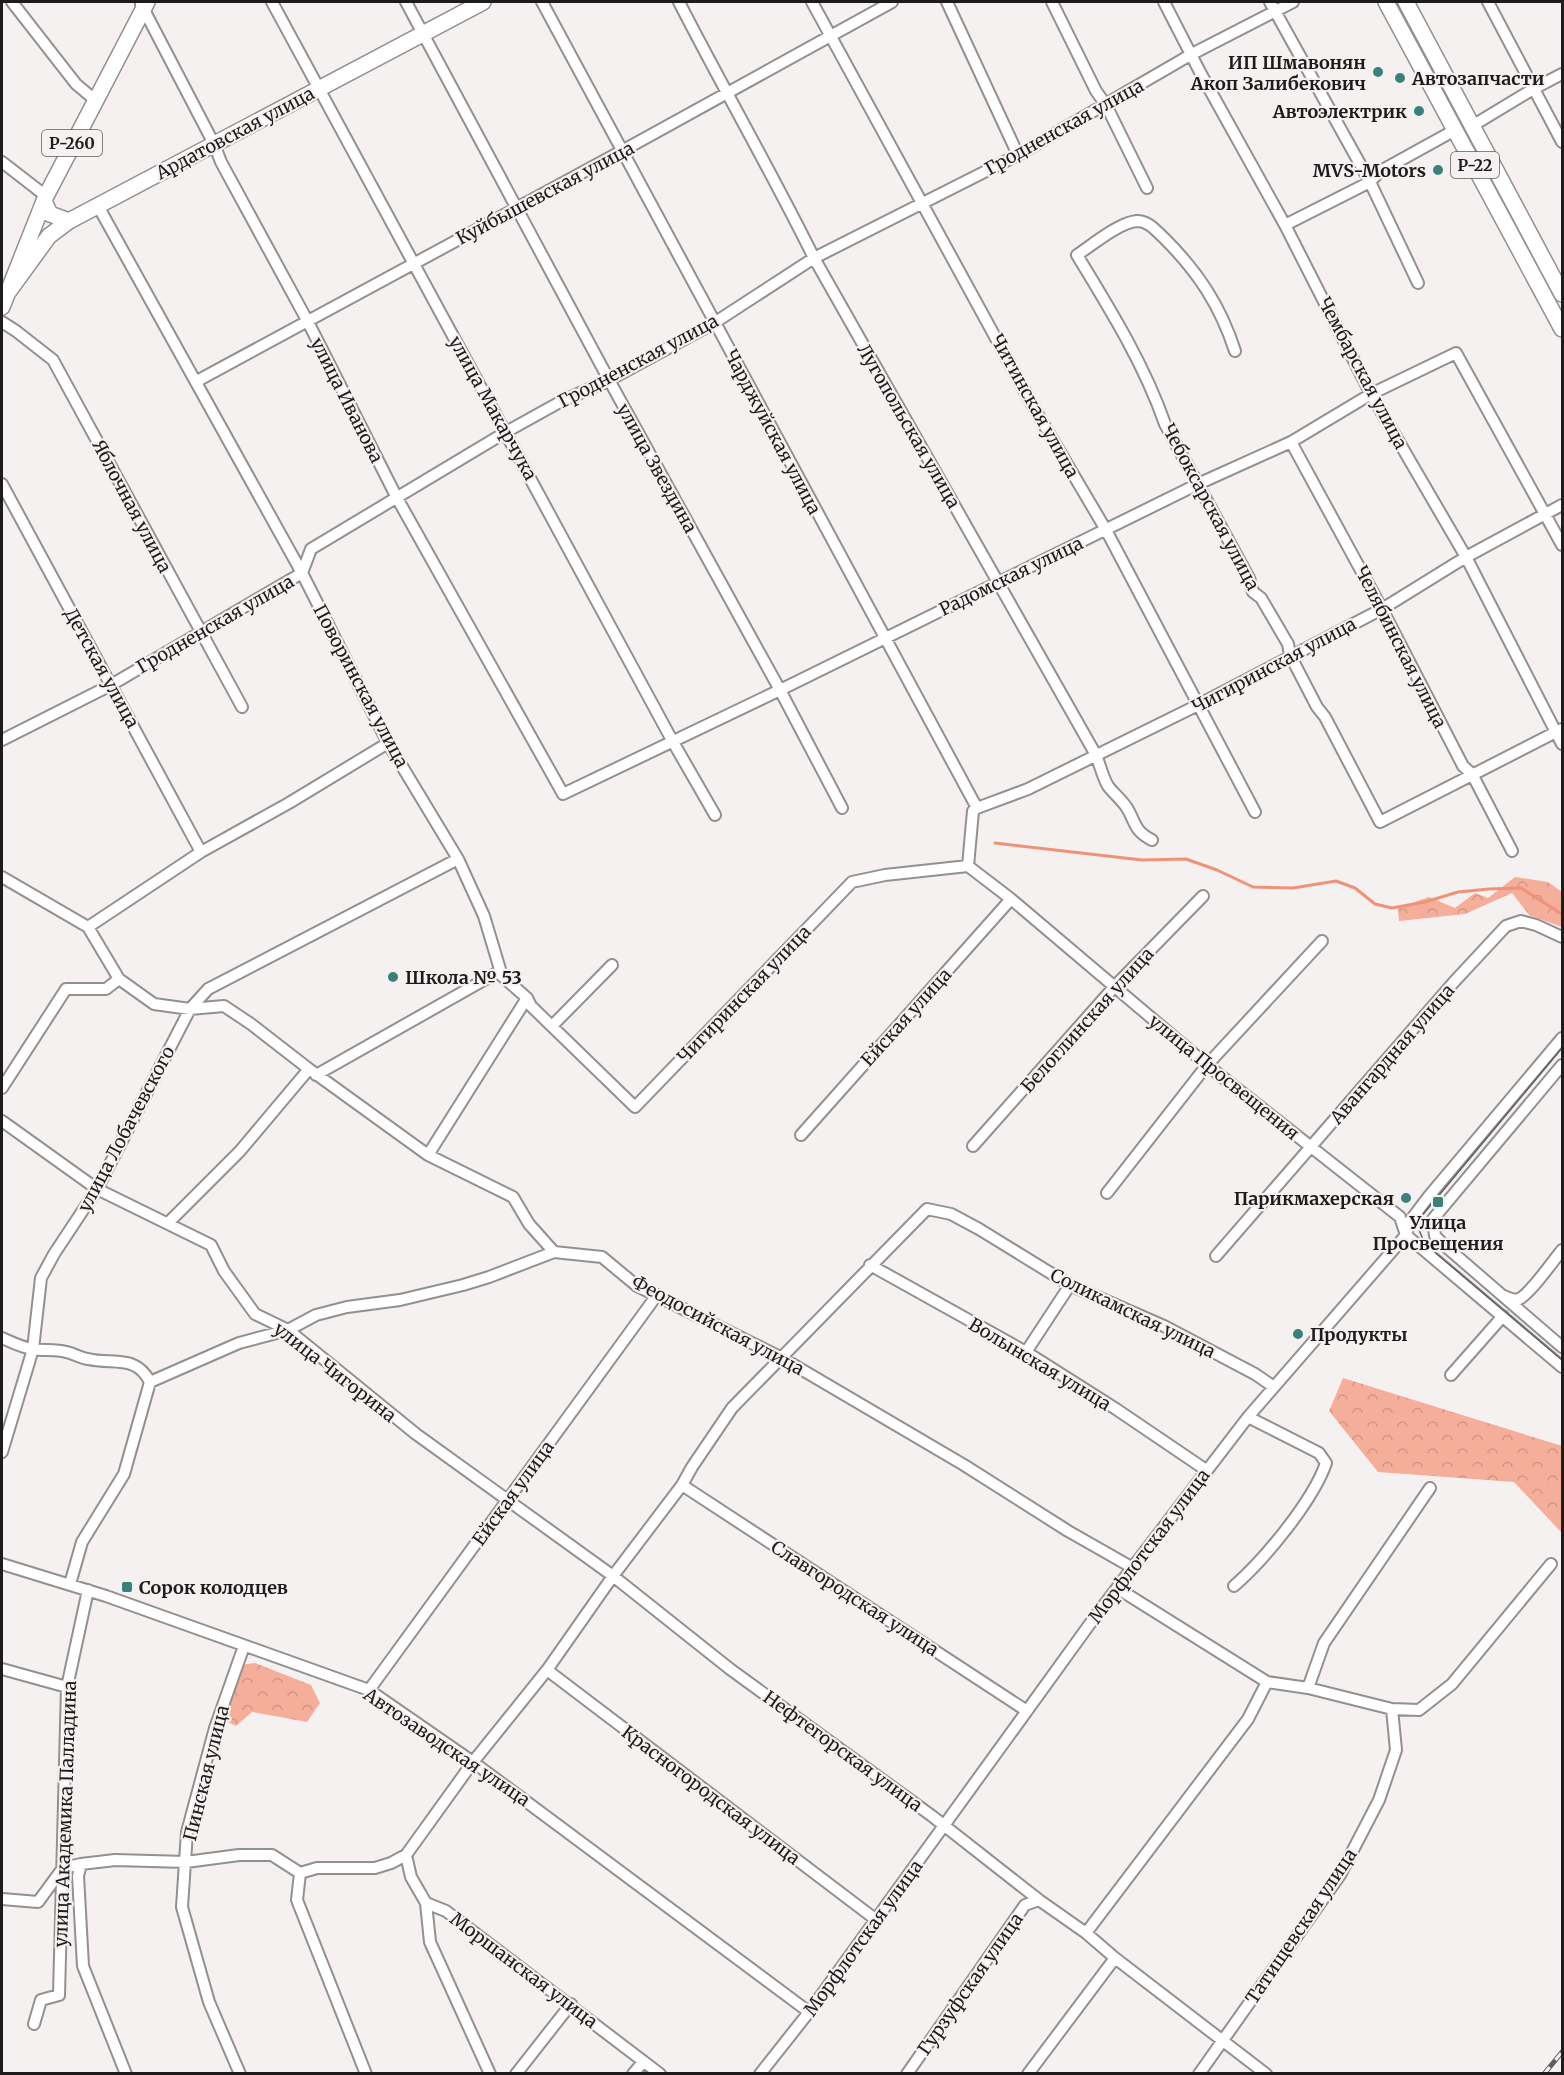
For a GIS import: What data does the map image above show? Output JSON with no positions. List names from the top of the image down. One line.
{"streets":{"highway":["Ардатовская улица","Р-260","Р-22"],"street":["Гродненская улица","Куйбышевская улица","Чембарская улица","улица Иванова","Читинская улица","улица Макарчука","Лугопольская улица","Чарджуйская улица","улица Звездина","Яблочная улица","Чебоксарская улица","Радомская улица","Челябинская улица","Чигиринская улица","Детская улица","Поворинская улица","Ейская улица","Белоглинская улица","Авангардная улица","улица Просвещения","улица Лобачевского","Соликамская улица","Феодосийская улица","Волынская улица","улица Чигорина","Морфлотская улица","Славгородская улица","Автозаводская улица","Нефтегорская улица","Пинская улица","Красногородская улица","улица Академика Палладина","Татищевская улица","Моршанская улица","Гурзуфская улица"]},"crossings":[["Гродненская улица","Чембарская улица"],["Гродненская улица","улица Иванова"],["Гродненская улица","Читинская улица"],["Гродненская улица","улица Макарчука"],["Гродненская улица","Лугопольская улица"],["Гродненская улица","Чарджуйская улица"],["Гродненская улица","улица Звездина"],["Гродненская улица","Яблочная улица"],["Гродненская улица","Детская улица"],["Гродненская улица","Поворинская улица"],["Ардатовская улица","Р-260"],["Ардатовская улица","улица Иванова"],["Ардатовская улица","улица Макарчука"],["Ардатовская улица","улица Звездина"],["Ардатовская улица","Поворинская улица"],["Р-260","улица Иванова"],["Куйбышевская улица","улица Иванова"],["Куйбышевская улица","Читинская улица"],["Куйбышевская улица","улица Макарчука"],["Куйбышевская улица","Лугопольская улица"],["Куйбышевская улица","Чарджуйская улица"],["Куйбышевская улица","улица Звездина"],["Куйбышевская улица","Поворинская улица"],["Чембарская улица","Радомская улица"],["Чембарская улица","Чигиринская улица"],["улица Иванова","Радомская улица"],["Читинская улица","Радомская улица"],["Читинская улица","Чигиринская улица"],["улица Макарчука","Радомская улица"],["Лугопольская улица","Радомская улица"],["Лугопольская улица","Чигиринская улица"],["Чарджуйская улица","Радомская улица"],["Чарджуйская улица","Чигиринская улица"],["улица Звездина","Радомская улица"],["Чебоксарская улица","Радомская улица"],["Чебоксарская улица","Челябинская улица"],["Чебоксарская улица","Чигиринская улица"],["Радомская улица","Челябинская улица"],["Радомская улица","Чигиринская улица"],["Челябинская улица","Чигиринская улица"],["Чигиринская улица","Поворинская улица"],["Чигиринская улица","улица Просвещения"],["Поворинская улица","улица Лобачевского"],["Ейская улица","улица Просвещения"],["Ейская улица","Феодосийская улица"],["Ейская улица","Автозаводская улица"],["Ейская улица","Нефтегорская улица"],["Белоглинская улица","улица Просвещения"],["Авангардная улица","улица Просвещения"],["улица Просвещения","Морфлотская улица"],["улица Лобачевского","улица Чигорина"],["Соликамская улица","Волынская улица"],["Соликамская улица","Морфлотская улица"],["Феодосийская улица","Морфлотская улица"],["Волынская улица","Морфлотская улица"],["улица Чигорина","Нефтегорская улица"],["Морфлотская улица","Славгородская улица"],["Морфлотская улица","Автозаводская улица"],["Морфлотская улица","Нефтегорская улица"],["Морфлотская улица","Красногородская улица"],["Автозаводская улица","Пинская улица"],["Автозаводская улица","улица Академика Палладина"],["Нефтегорская улица","Татищевская улица"],["Нефтегорская улица","Гурзуфская улица"]],"places":{"other":["ИП Шмавонян Акоп Залибекович","Автозапчасти","Автоэлектрик","MVS-Motors","Школа № 53","Парикмахерская","Продукты"],"transit":["Улица Просвещения","Сорок колодцев"]}}
